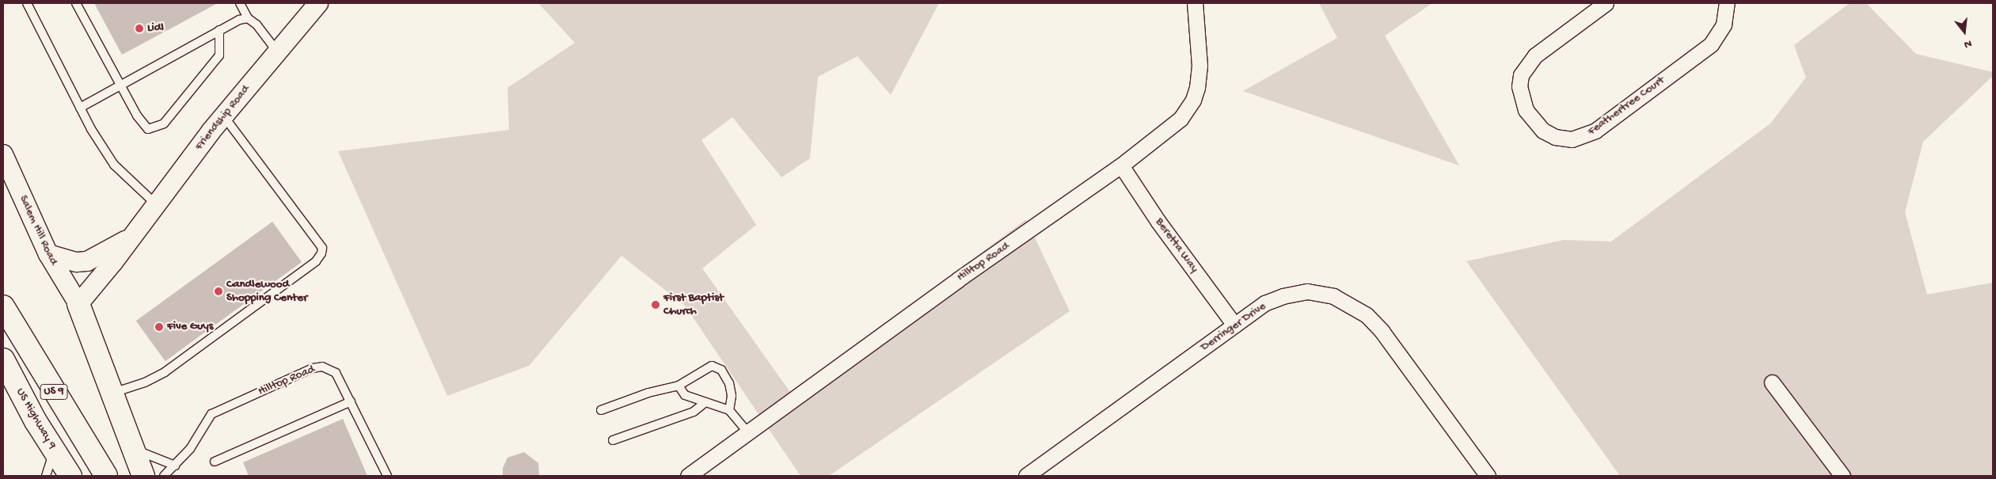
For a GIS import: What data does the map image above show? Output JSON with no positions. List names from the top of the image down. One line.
{"streets":{"highway":["US 9","US Highway 9"],"street":["Feathertree Court","Friendship Road","Salem Hill Road","Beretta Way","Hilltop Road","Derringer Drive"]},"crossings":[["Friendship Road","Salem Hill Road"],["Beretta Way","Hilltop Road"],["Beretta Way","Derringer Drive"]],"places":["Lidl","Candlewood Shopping Center","First Baptist Church","Five Guys"],"north":"bottom"}
